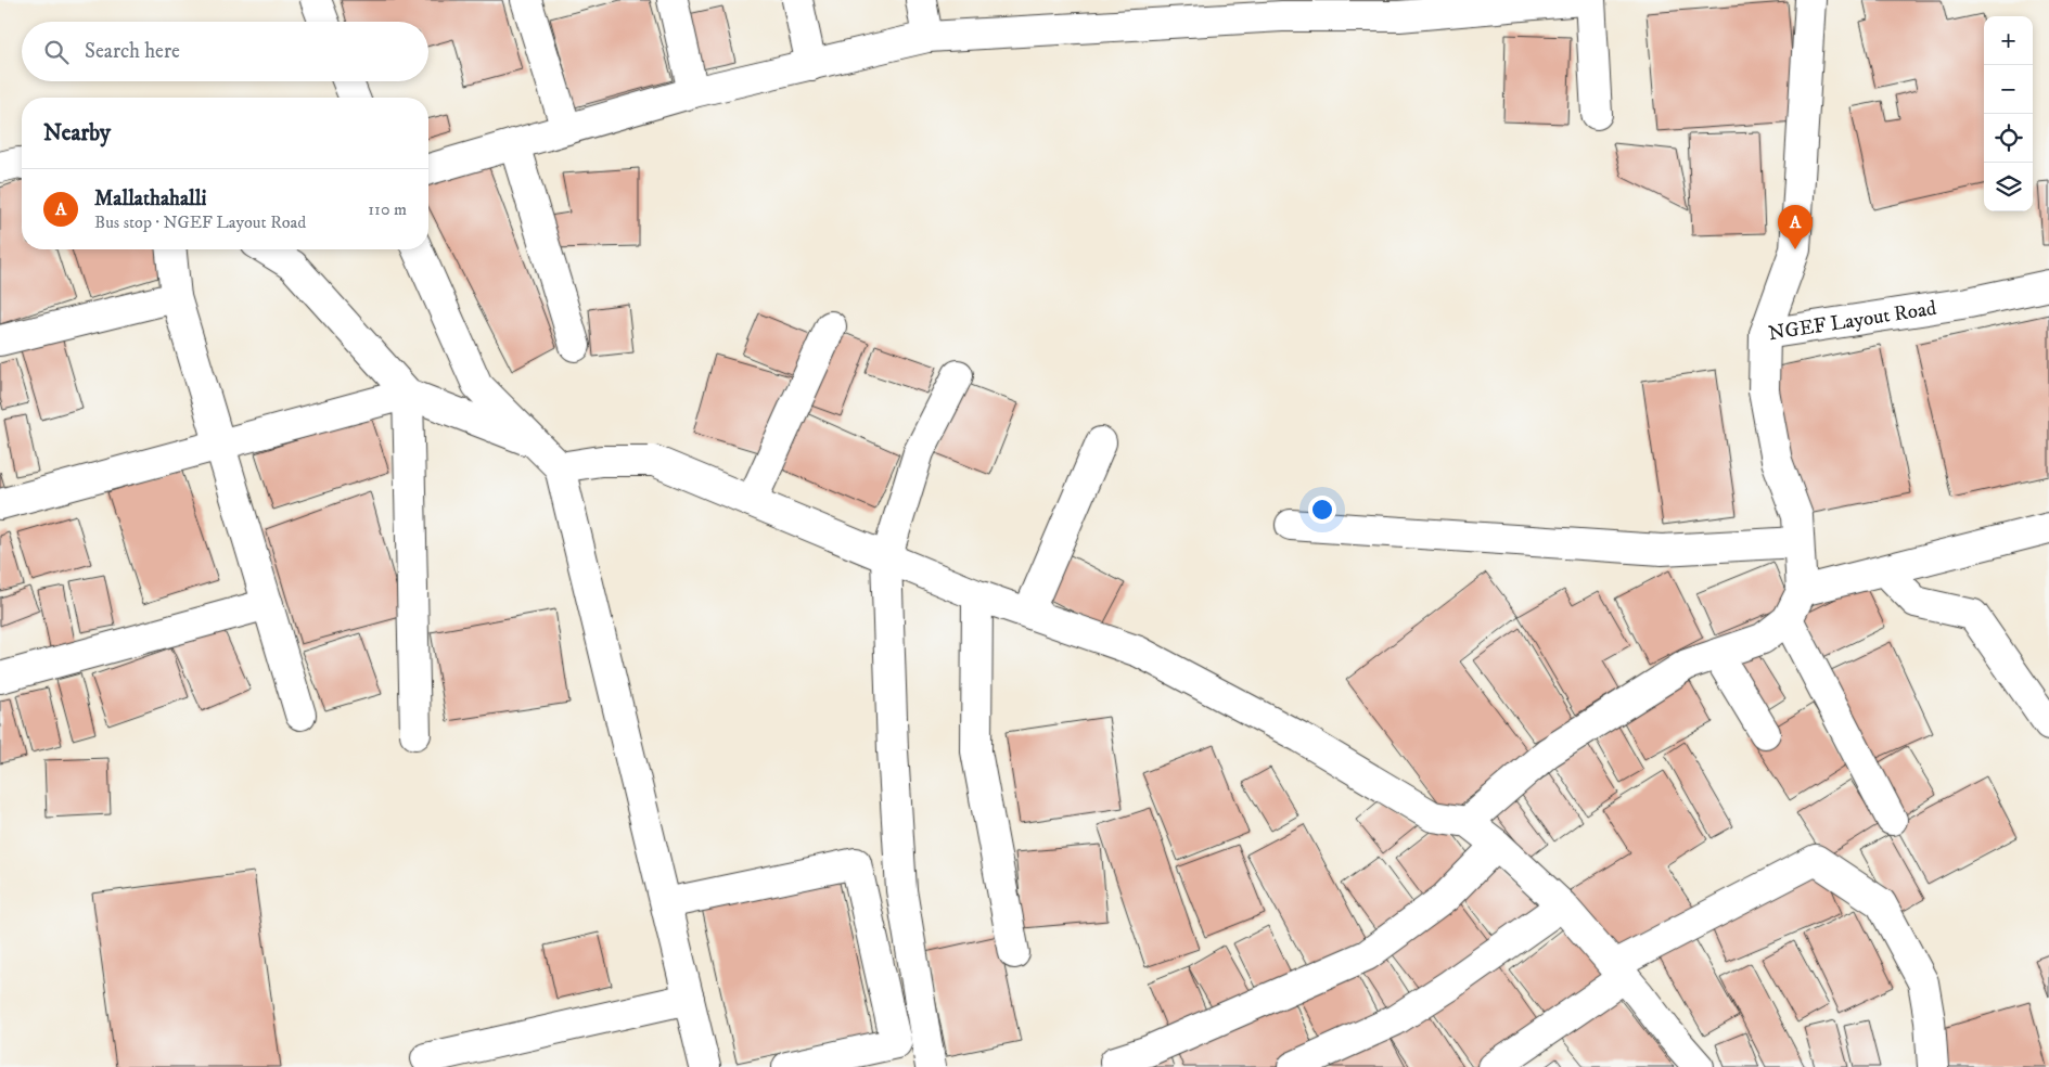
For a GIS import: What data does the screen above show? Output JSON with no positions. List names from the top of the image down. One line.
{"streets":{"street":["NGEF Layout Road"]},"page":{"map_buttons":["+","−"],"search":"Search here","heading":"Nearby","list":[{"mark":"A","name":"Mallathahalli","note":"Bus stop · NGEF Layout Road","value":"110 m"}],"pins":"A"}}
